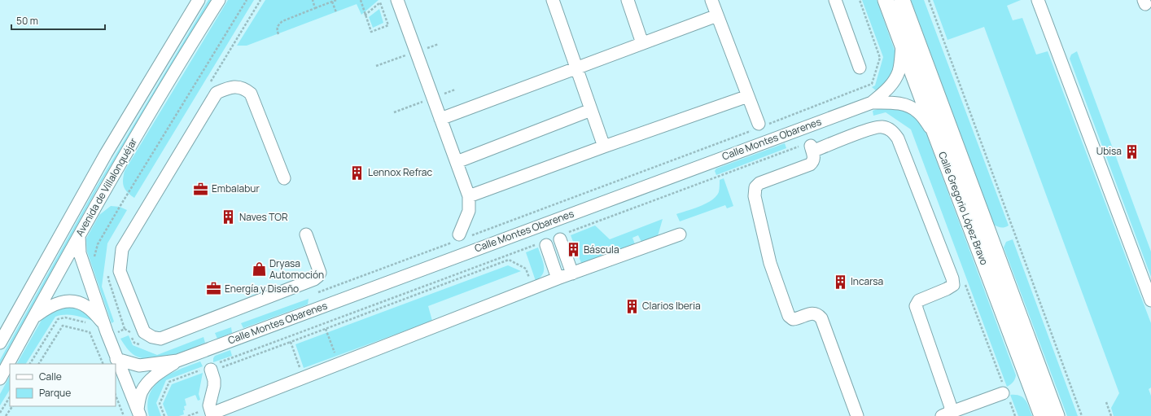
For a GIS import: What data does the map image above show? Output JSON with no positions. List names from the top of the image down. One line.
{"streets":{"main road":["Calle Gregorio López Bravo"],"street":["Calle Montes Obarenes","Avenida de Villalonquéjar"]},"crossings":[["Calle Montes Obarenes","Calle Gregorio López Bravo"]],"places":{"building":["Ubisa","Lennox Refrac","Naves TOR","Báscula","Incarsa","Clarios Iberia"],"office":["Embalabur","Energía y Diseño"],"shop":["Dryasa Automoción"]},"legend":["Calle","Parque"],"scale_bar":"50 m"}
